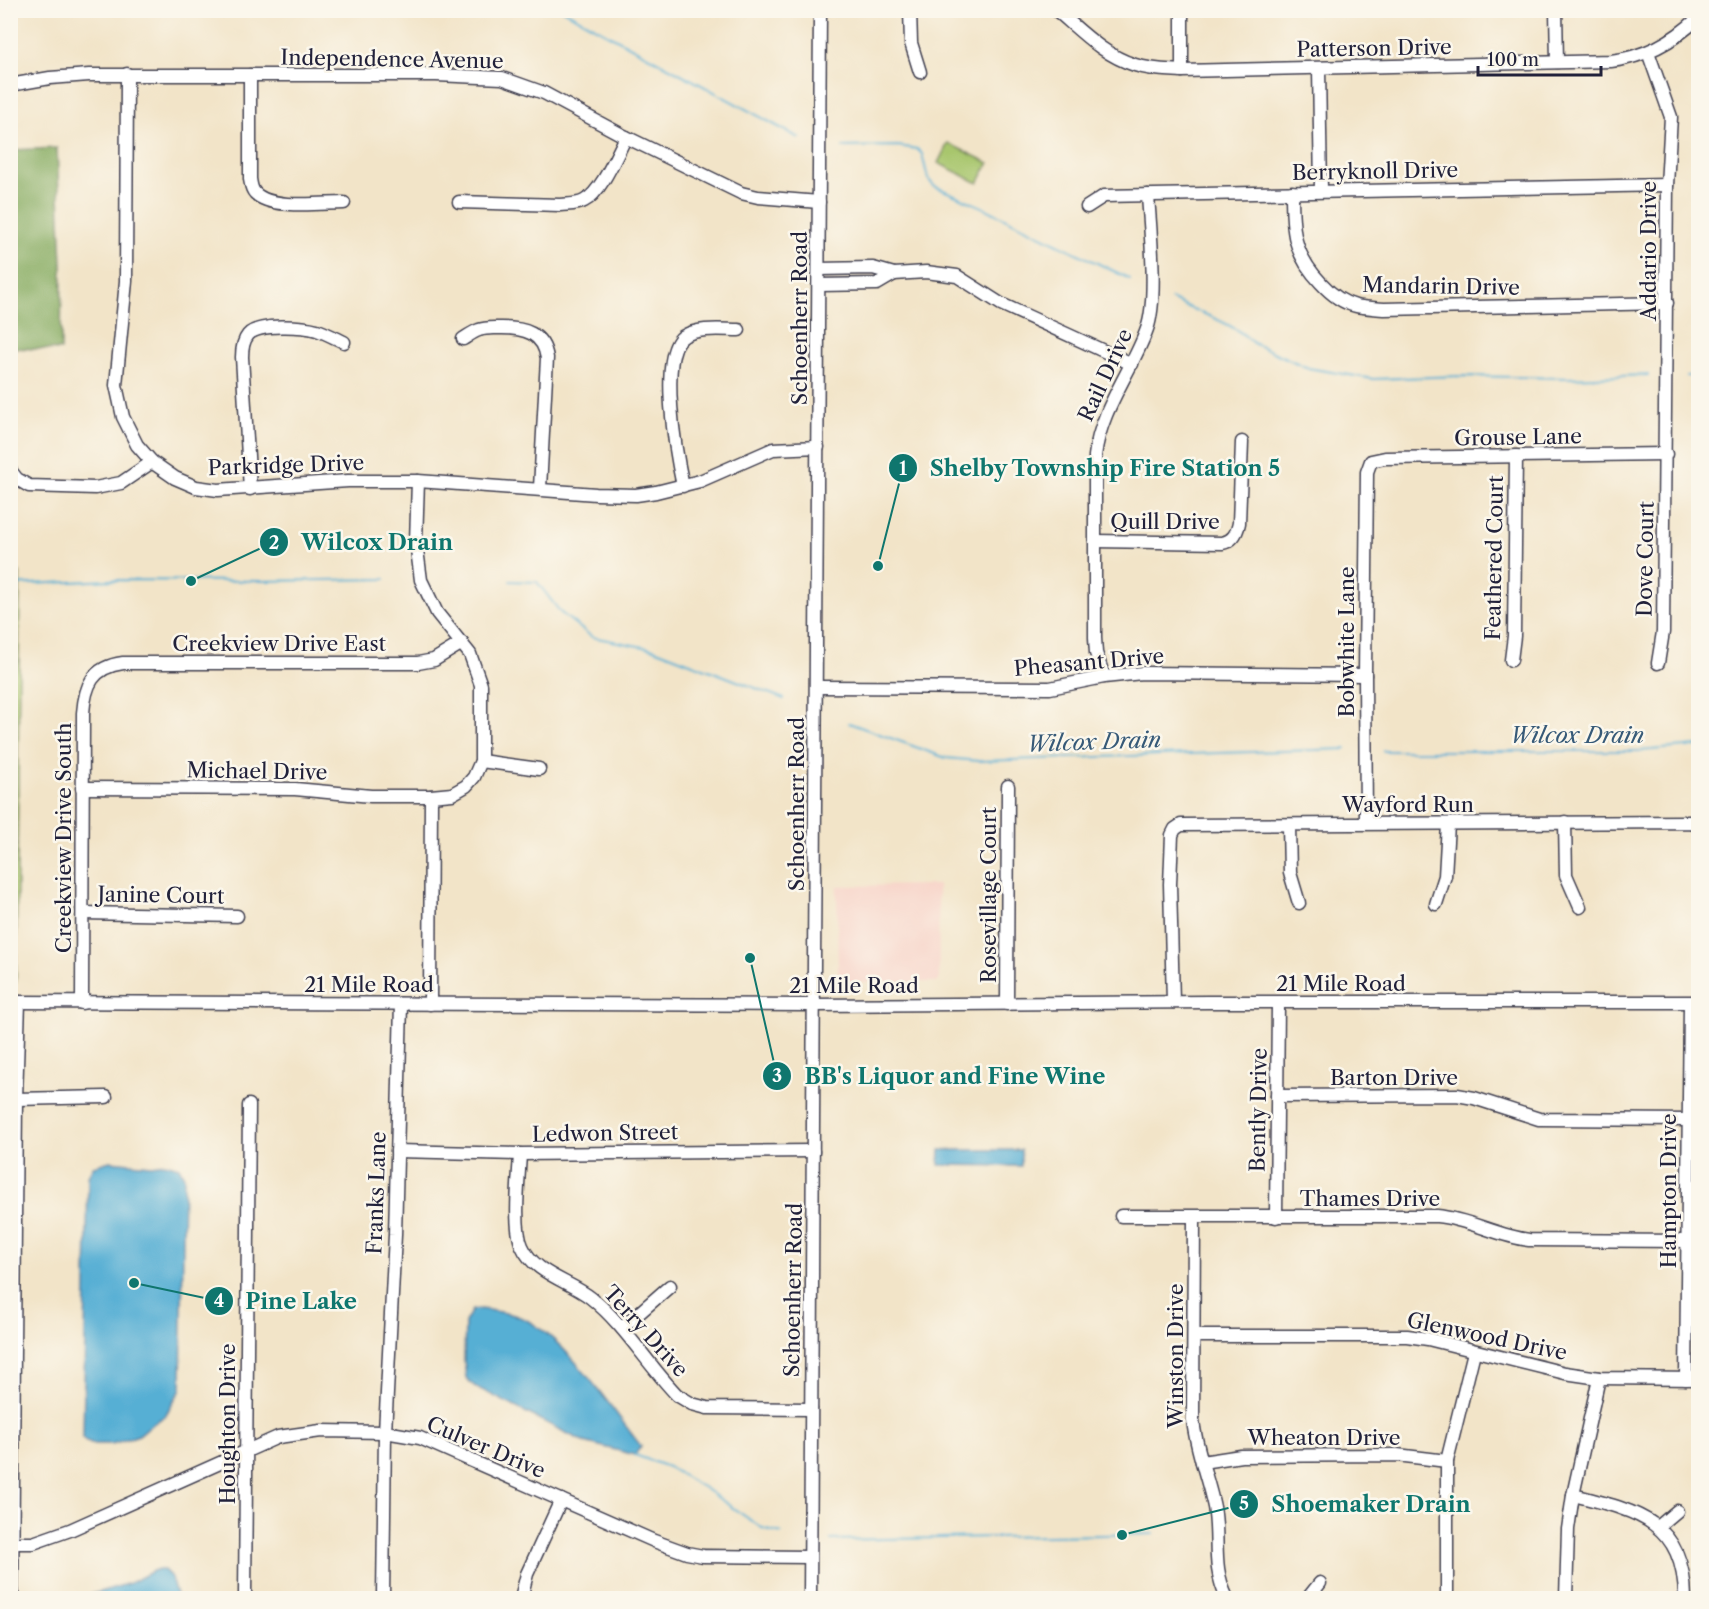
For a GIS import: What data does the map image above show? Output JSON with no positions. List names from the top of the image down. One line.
{"streets":{"street":["Patterson Drive","Independence Avenue","Berryknoll Drive","Addario Drive","Mandarin Drive","Schoenherr Road","Rail Drive","Grouse Lane","Parkridge Drive","Quill Drive","Feathered Court","Dove Court","Bobwhite Lane","Creekview Drive East","Pheasant Drive","Michael Drive","Wayford Run","Creekview Drive South","Janine Court","Rosevillage Court","21 Mile Road","Barton Drive","Bently Drive","Ledwon Street","Hampton Drive","Franks Lane","Thames Drive","Terry Drive","Glenwood Drive","Winston Drive","Houghton Drive","Wheaton Drive","Culver Drive"]},"crossings":[["Patterson Drive","Addario Drive"],["Independence Avenue","Schoenherr Road"],["Independence Avenue","Parkridge Drive"],["Berryknoll Drive","Addario Drive"],["Berryknoll Drive","Mandarin Drive"],["Berryknoll Drive","Rail Drive"],["Addario Drive","Mandarin Drive"],["Addario Drive","Grouse Lane"],["Addario Drive","Dove Court"],["Schoenherr Road","Parkridge Drive"],["Schoenherr Road","Pheasant Drive"],["Schoenherr Road","21 Mile Road"],["Schoenherr Road","Ledwon Street"],["Schoenherr Road","Terry Drive"],["Schoenherr Road","Culver Drive"],["Rail Drive","Quill Drive"],["Rail Drive","Pheasant Drive"],["Grouse Lane","Feathered Court"],["Grouse Lane","Dove Court"],["Grouse Lane","Bobwhite Lane"],["Bobwhite Lane","Pheasant Drive"],["Bobwhite Lane","Wayford Run"],["Creekview Drive East","Creekview Drive South"],["Michael Drive","Creekview Drive South"],["Wayford Run","21 Mile Road"],["Creekview Drive South","Janine Court"],["Creekview Drive South","21 Mile Road"],["Rosevillage Court","21 Mile Road"],["21 Mile Road","Bently Drive"],["21 Mile Road","Hampton Drive"],["21 Mile Road","Franks Lane"],["Barton Drive","Bently Drive"],["Barton Drive","Hampton Drive"],["Bently Drive","Thames Drive"],["Ledwon Street","Franks Lane"],["Ledwon Street","Terry Drive"],["Hampton Drive","Thames Drive"],["Hampton Drive","Glenwood Drive"],["Franks Lane","Culver Drive"],["Thames Drive","Winston Drive"],["Glenwood Drive","Winston Drive"],["Winston Drive","Wheaton Drive"],["Houghton Drive","Culver Drive"]],"water":["Wilcox Drain"],"places":["Shelby Township Fire Station 5","Wilcox Drain","BB's Liquor and Fine Wine","Pine Lake","Shoemaker Drain"],"scale_bar":"100 m"}
